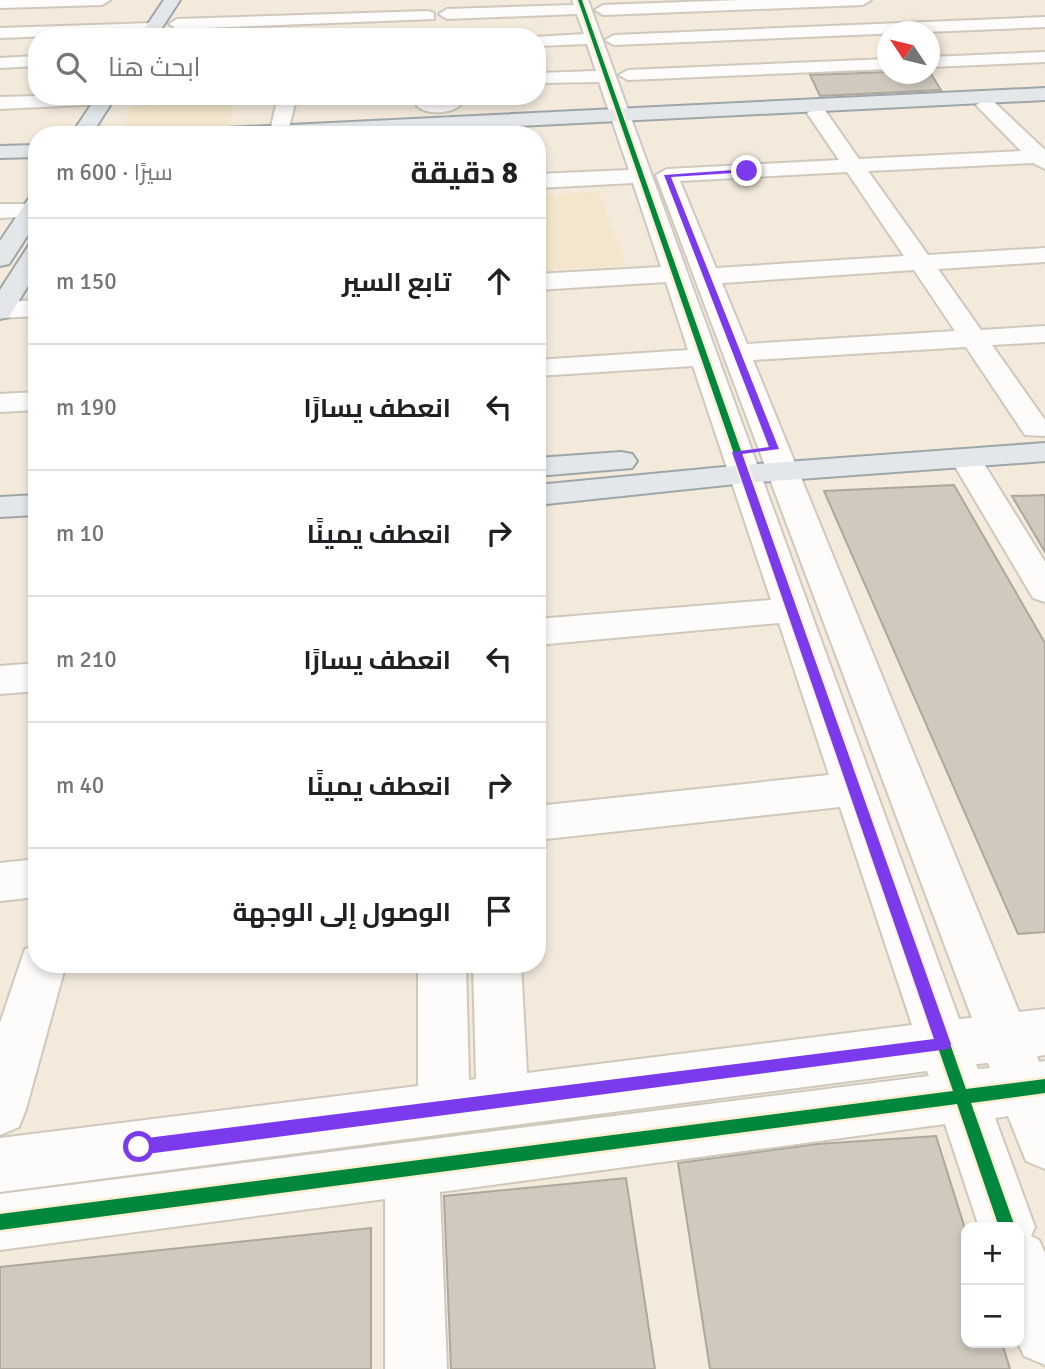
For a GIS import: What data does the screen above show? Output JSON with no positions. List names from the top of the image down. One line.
{"north":"top left","page":{"search":"ابحث هنا","heading":["8 دقيقة","سيرًا · 600 m"],"list":[["تابع السير","150 m"],["انعطف يسارًا","190 m"],["انعطف يمينًا","10 m"],["انعطف يسارًا","210 m"],["انعطف يمينًا","40 m"],"الوصول إلى الوجهة"],"map_buttons":["+","−"]}}
